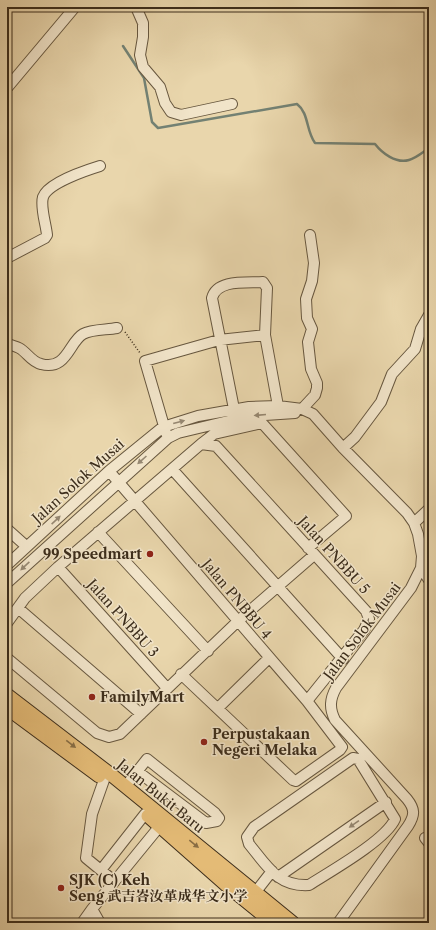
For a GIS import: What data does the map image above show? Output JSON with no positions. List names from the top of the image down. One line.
{"streets":{"main road":["Jalan Bukit Baru"],"street":["Jalan Solok Musai","Jalan PNBBU 5","Jalan PNBBU 4","Jalan PNBBU 3"]},"crossings":[["Jalan Solok Musai","Jalan PNBBU 4"],["Jalan PNBBU 5","Jalan PNBBU 4"]],"places":["99 Speedmart","FamilyMart","Perpustakaan Negeri Melaka","SJK (C) Keh Seng 武吉峇汝革成华文小学"]}
